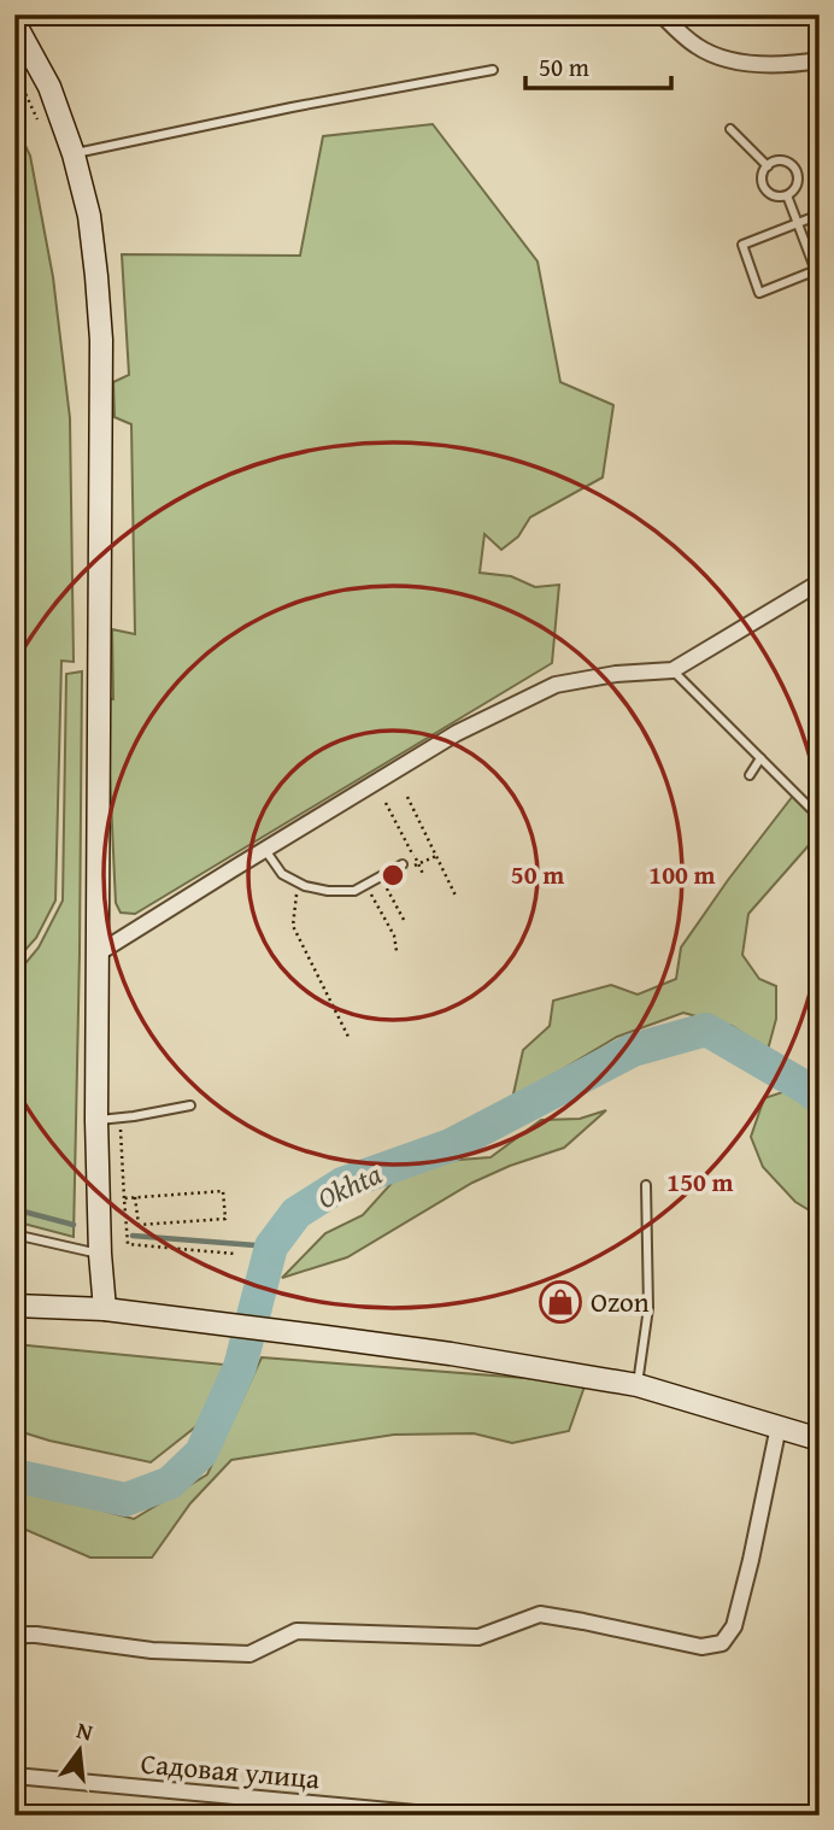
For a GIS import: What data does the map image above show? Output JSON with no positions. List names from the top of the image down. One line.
{"streets":{"street":["Садовая улица"]},"water":["Okhta"],"places":{"shop":["Ozon"]},"scale_bar":"50 m","north":"top","rings":["50 m","100 m","150 m"]}
